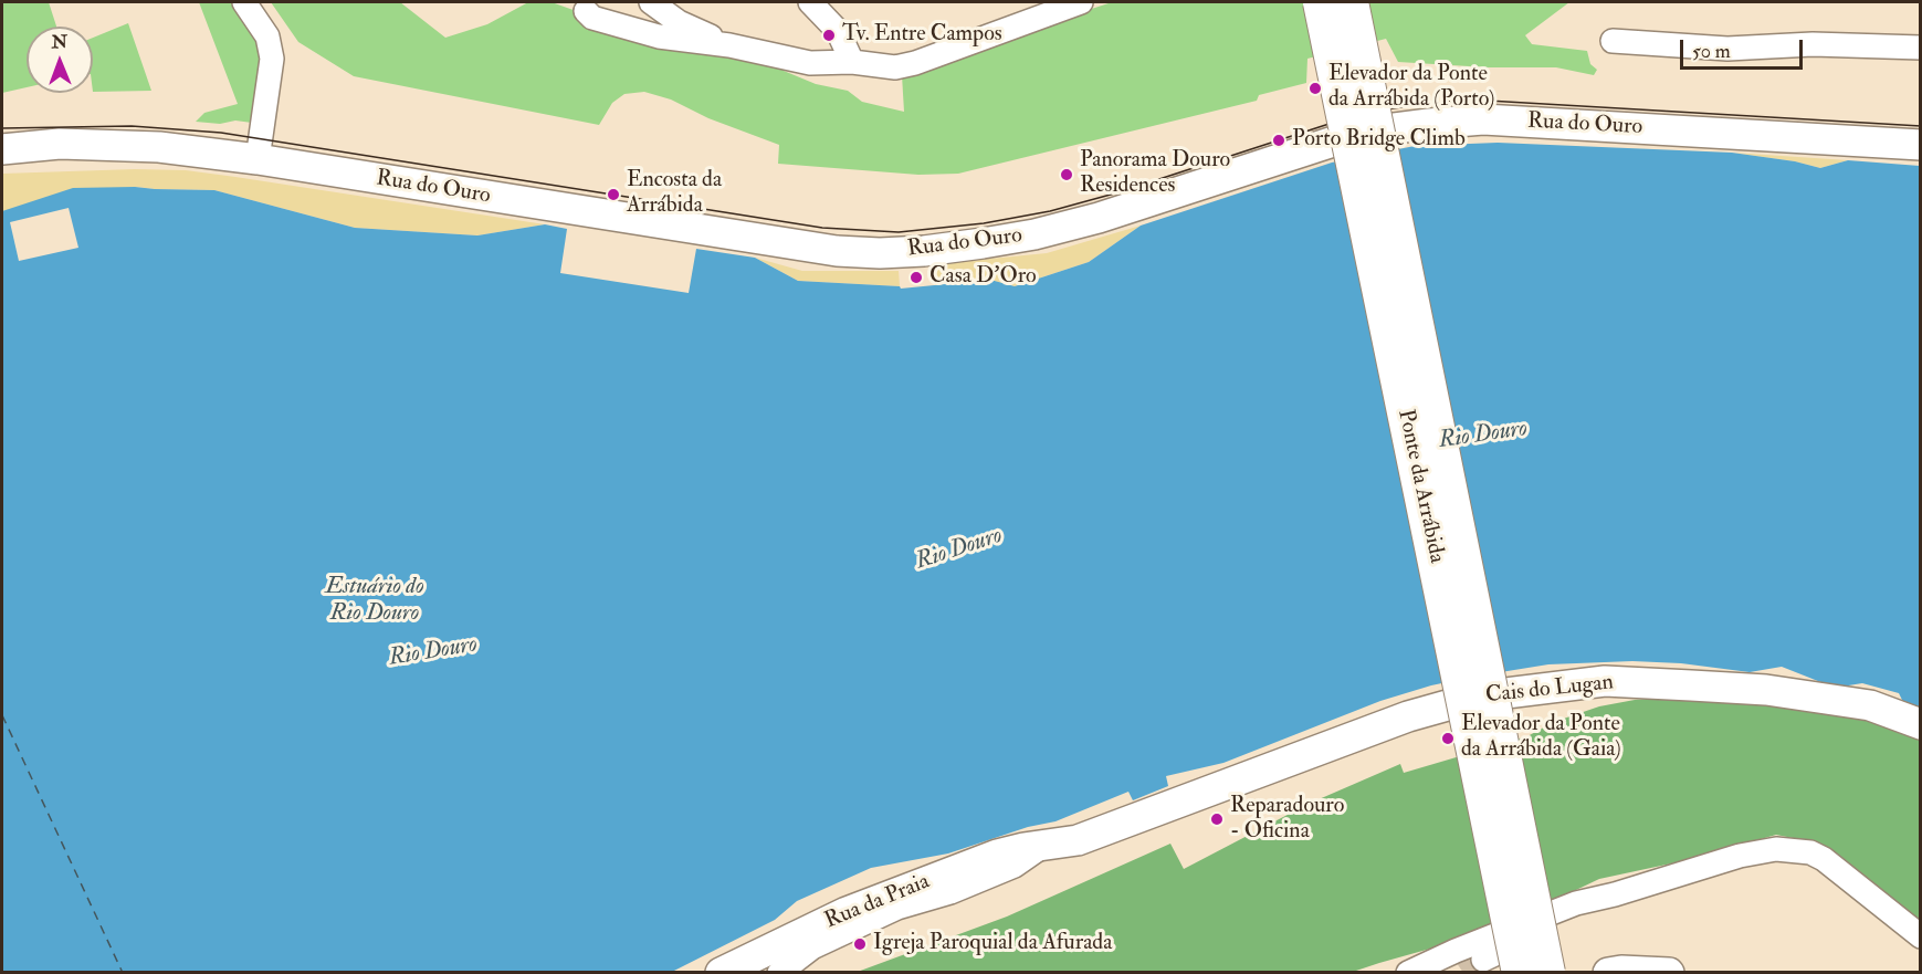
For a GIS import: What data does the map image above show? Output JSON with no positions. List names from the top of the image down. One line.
{"streets":{"highway":["Ponte da Arrábida"],"main road":["Rua do Ouro","Cais do Lugan","Rua da Praia"]},"crossings":[["Cais do Lugan","Rua da Praia"]],"water":["Rio Douro","Estuário do Rio Douro"],"places":["Tv. Entre Campos","Elevador da Ponte da Arrábida (Porto)","Porto Bridge Climb","Panorama Douro Residences","Encosta da Arrábida","Casa D'Oro","Elevador da Ponte da Arrábida (Gaia)","Reparadouro - Oficina","Igreja Paroquial da Afurada"],"scale_bar":"50 m","north":"top"}
